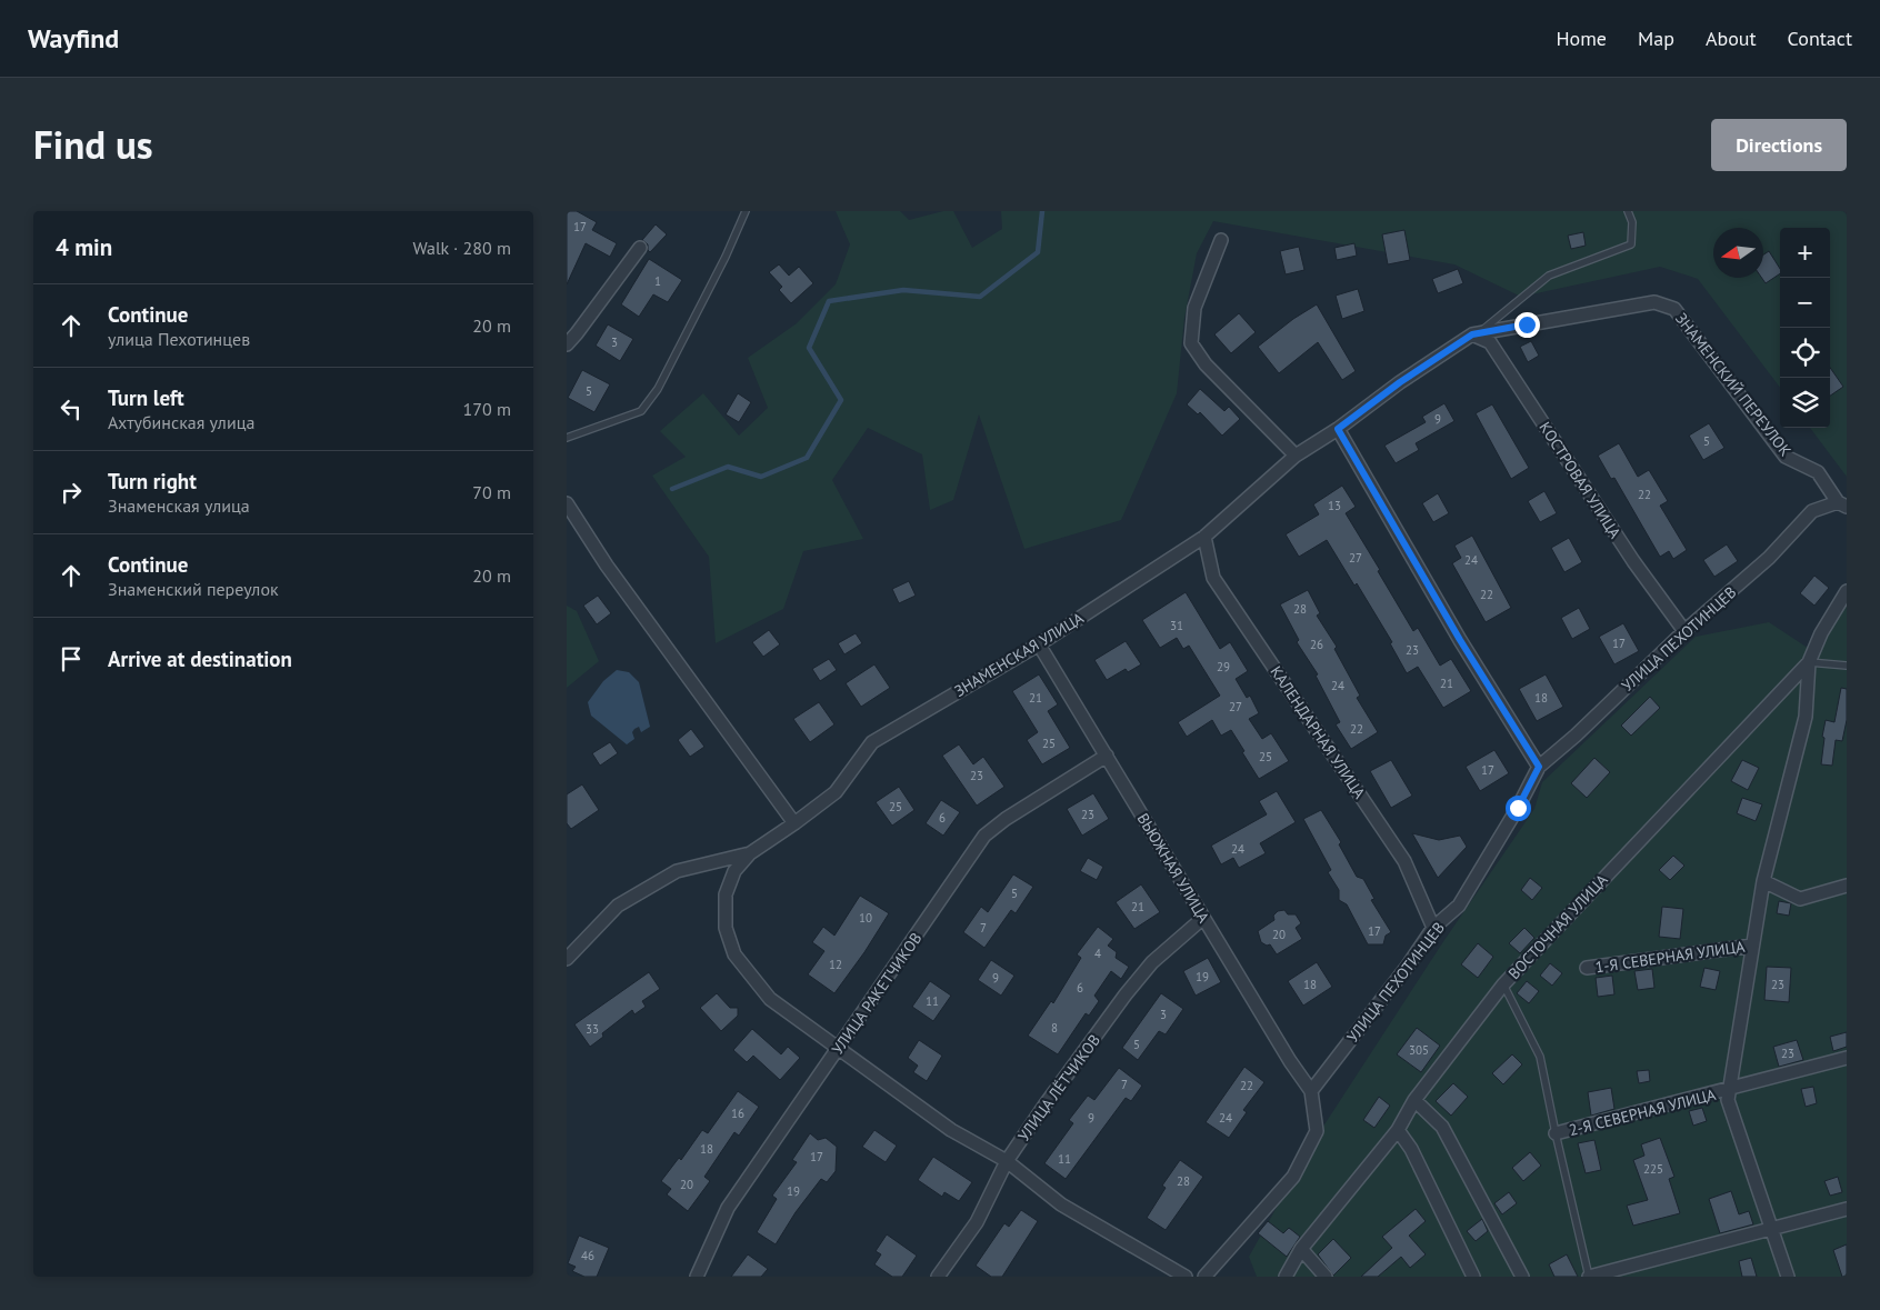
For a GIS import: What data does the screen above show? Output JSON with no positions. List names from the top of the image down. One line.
{"streets":{"street":["ЗНАМЕНСКИЙ ПЕРЕУЛОК","КОСТРОВАЯ УЛИЦА","УЛИЦА ПЕХОТИНЦЕВ","ЗНАМЕНСКАЯ УЛИЦА","КАЛЕНДАРНАЯ УЛИЦА","ВЬЮЖНАЯ УЛИЦА","ВОСТОЧНАЯ УЛИЦА","1-Я СЕВЕРНАЯ УЛИЦА","УЛИЦА РАКЕТЧИКОВ","УЛИЦА ЛЁТЧИКОВ","2-Я СЕВЕРНАЯ УЛИЦА"]},"crossings":[["ЗНАМЕНСКИЙ ПЕРЕУЛОК","КОСТРОВАЯ УЛИЦА"],["ЗНАМЕНСКИЙ ПЕРЕУЛОК","УЛИЦА ПЕХОТИНЦЕВ"],["ЗНАМЕНСКИЙ ПЕРЕУЛОК","ЗНАМЕНСКАЯ УЛИЦА"],["КОСТРОВАЯ УЛИЦА","УЛИЦА ПЕХОТИНЦЕВ"],["КОСТРОВАЯ УЛИЦА","ЗНАМЕНСКАЯ УЛИЦА"],["УЛИЦА ПЕХОТИНЦЕВ","КАЛЕНДАРНАЯ УЛИЦА"],["УЛИЦА ПЕХОТИНЦЕВ","ВЬЮЖНАЯ УЛИЦА"],["ЗНАМЕНСКАЯ УЛИЦА","КАЛЕНДАРНАЯ УЛИЦА"],["ЗНАМЕНСКАЯ УЛИЦА","ВЬЮЖНАЯ УЛИЦА"],["ВЬЮЖНАЯ УЛИЦА","УЛИЦА РАКЕТЧИКОВ"],["ВЬЮЖНАЯ УЛИЦА","УЛИЦА ЛЁТЧИКОВ"]],"house_numbers":["17","1","3","5","9","5","22","13","27","24","22","28","31","17","26","23","29","21","24","21","18","27","22","25","25","17","23","25","23","6","24","5","21","10","7","17","20","4","12","19","9","18","23","6","11","3","8","33","5","305","23","7","22","16","9","24","18","17","11","225","28","20","19","46"],"north":"left","page":{"header":"Wayfind","nav":["Home","Map","About","Contact"],"title":"Find us","buttons":"Directions","heading":["4 min","Walk · 280 m"],"map_buttons":["+","−"],"list":[["Continue","улица Пехотинцев","20 m"],["Turn left","Ахтубинская улица","170 m"],["Turn right","Знаменская улица","70 m"],["Continue","Знаменский переулок","20 m"],"Arrive at destination"]}}
